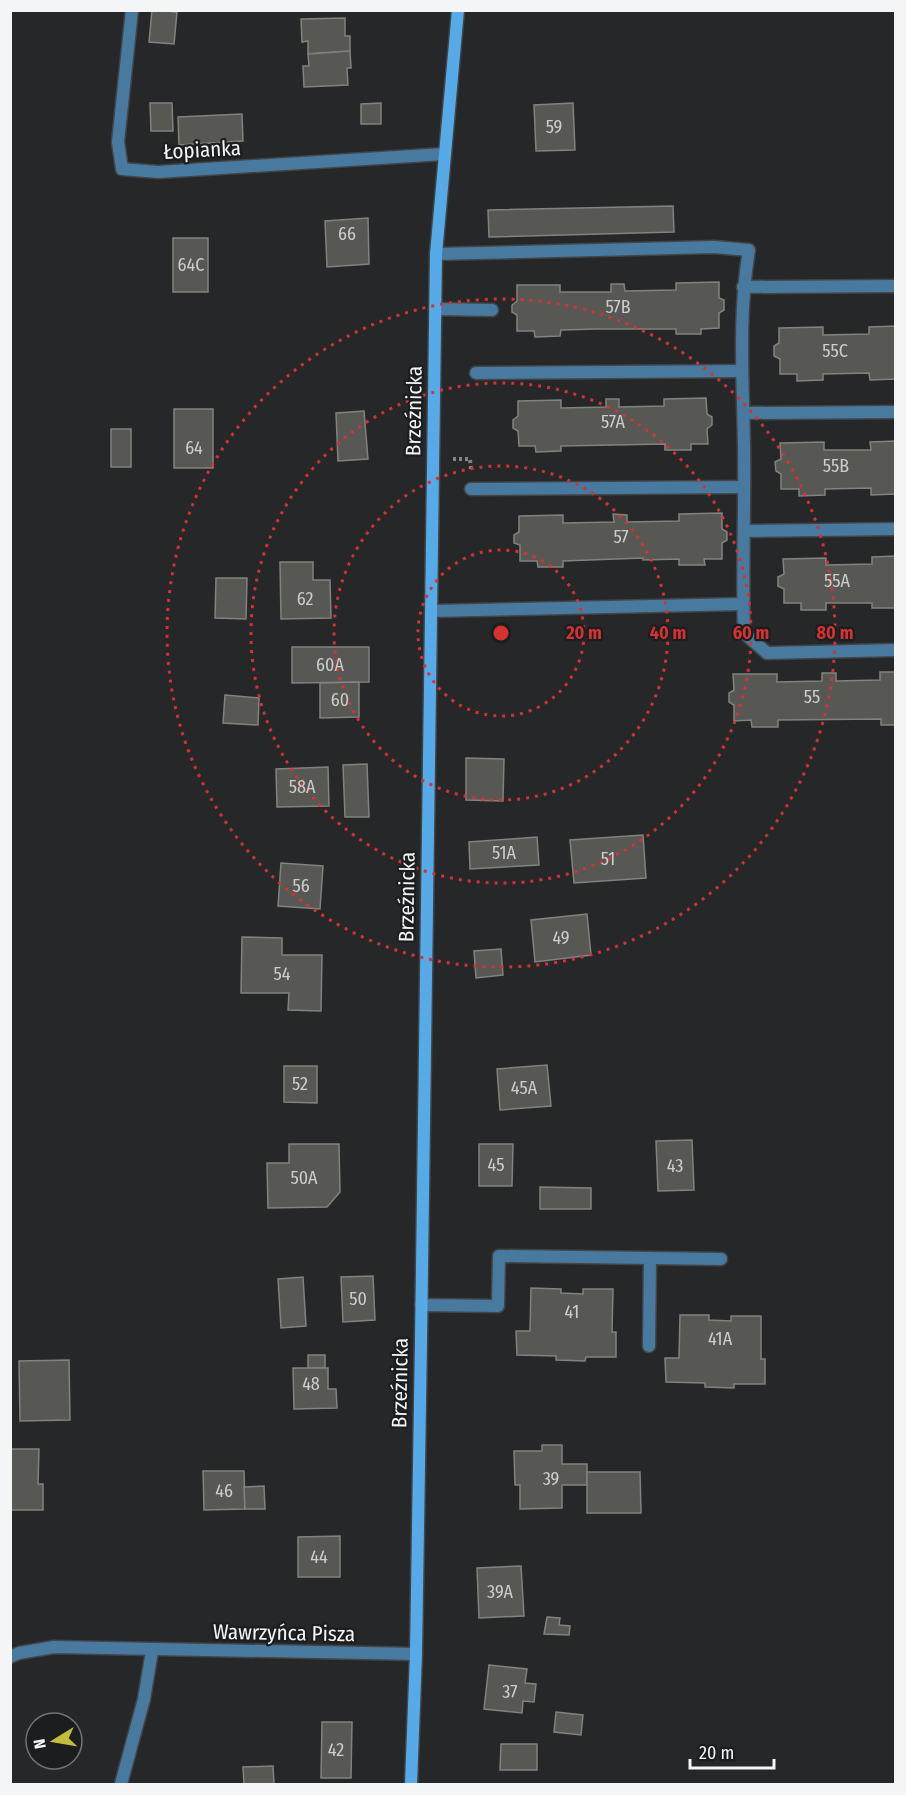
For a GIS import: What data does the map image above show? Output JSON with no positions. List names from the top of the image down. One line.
{"streets":{"street":["Łopianka","Brzeźnicka","Wawrzyńca Pisza"]},"crossings":[["Łopianka","Brzeźnicka"],["Brzeźnicka","Wawrzyńca Pisza"]],"house_numbers":["59","66","64C","57B","55C","57A","64","55B","57","55A","62","60A","55","60","58A","51A","51","56","49","54","52","45A","45","43","50A","50","41","41A","48","39","46","44","39A","37","42"],"scale_bar":"20 m","north":"left","rings":["20 m","40 m","60 m","80 m"]}
